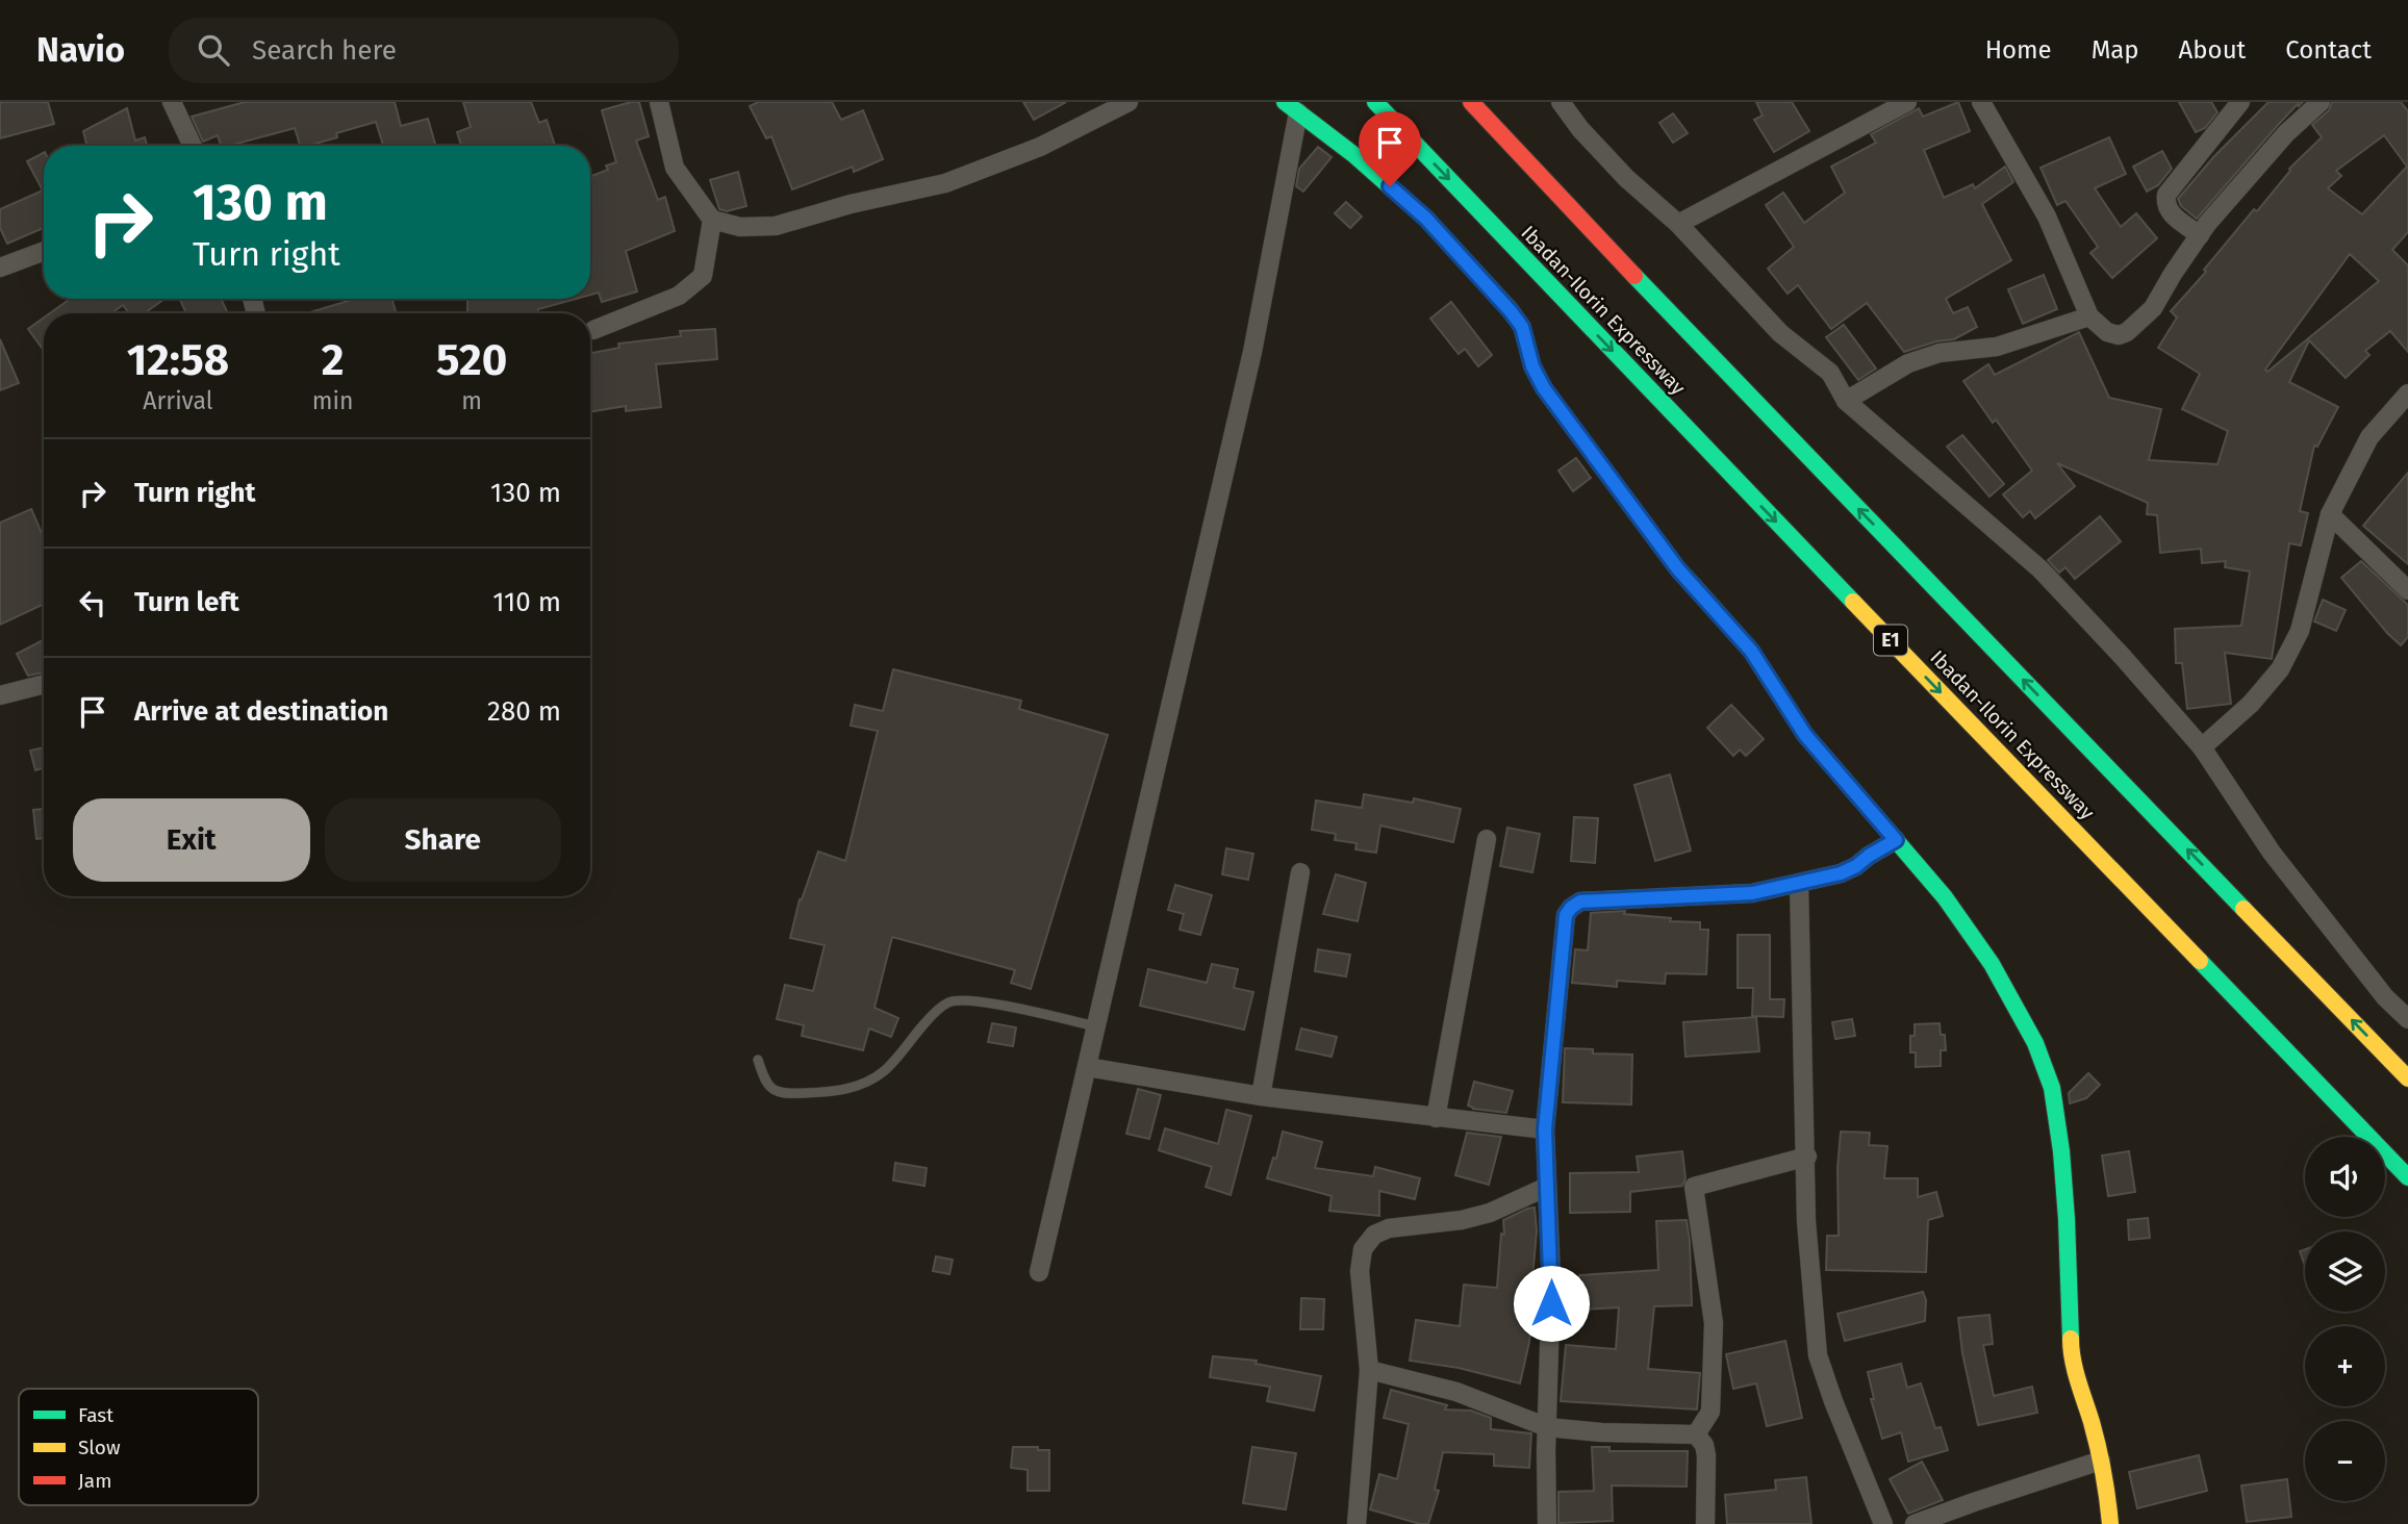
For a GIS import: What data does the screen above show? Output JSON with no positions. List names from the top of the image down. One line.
{"streets":{"main road":["Ibadan-Ilorin Expressway","E1"]},"legend":["Fast","Slow","Jam"],"page":{"header":"Navio","search":"Search here","nav":["Home","Map","About","Contact"],"turn":["130 m","Turn right"],"eta":["12:58","Arrival","2","min","520","m"],"list":[{"name":"Turn right","value":"130 m"},{"name":"Turn left","value":"110 m"},{"name":"Arrive at destination","value":"280 m"}],"buttons":["Exit","Share"],"map_buttons":["+","−"]}}
